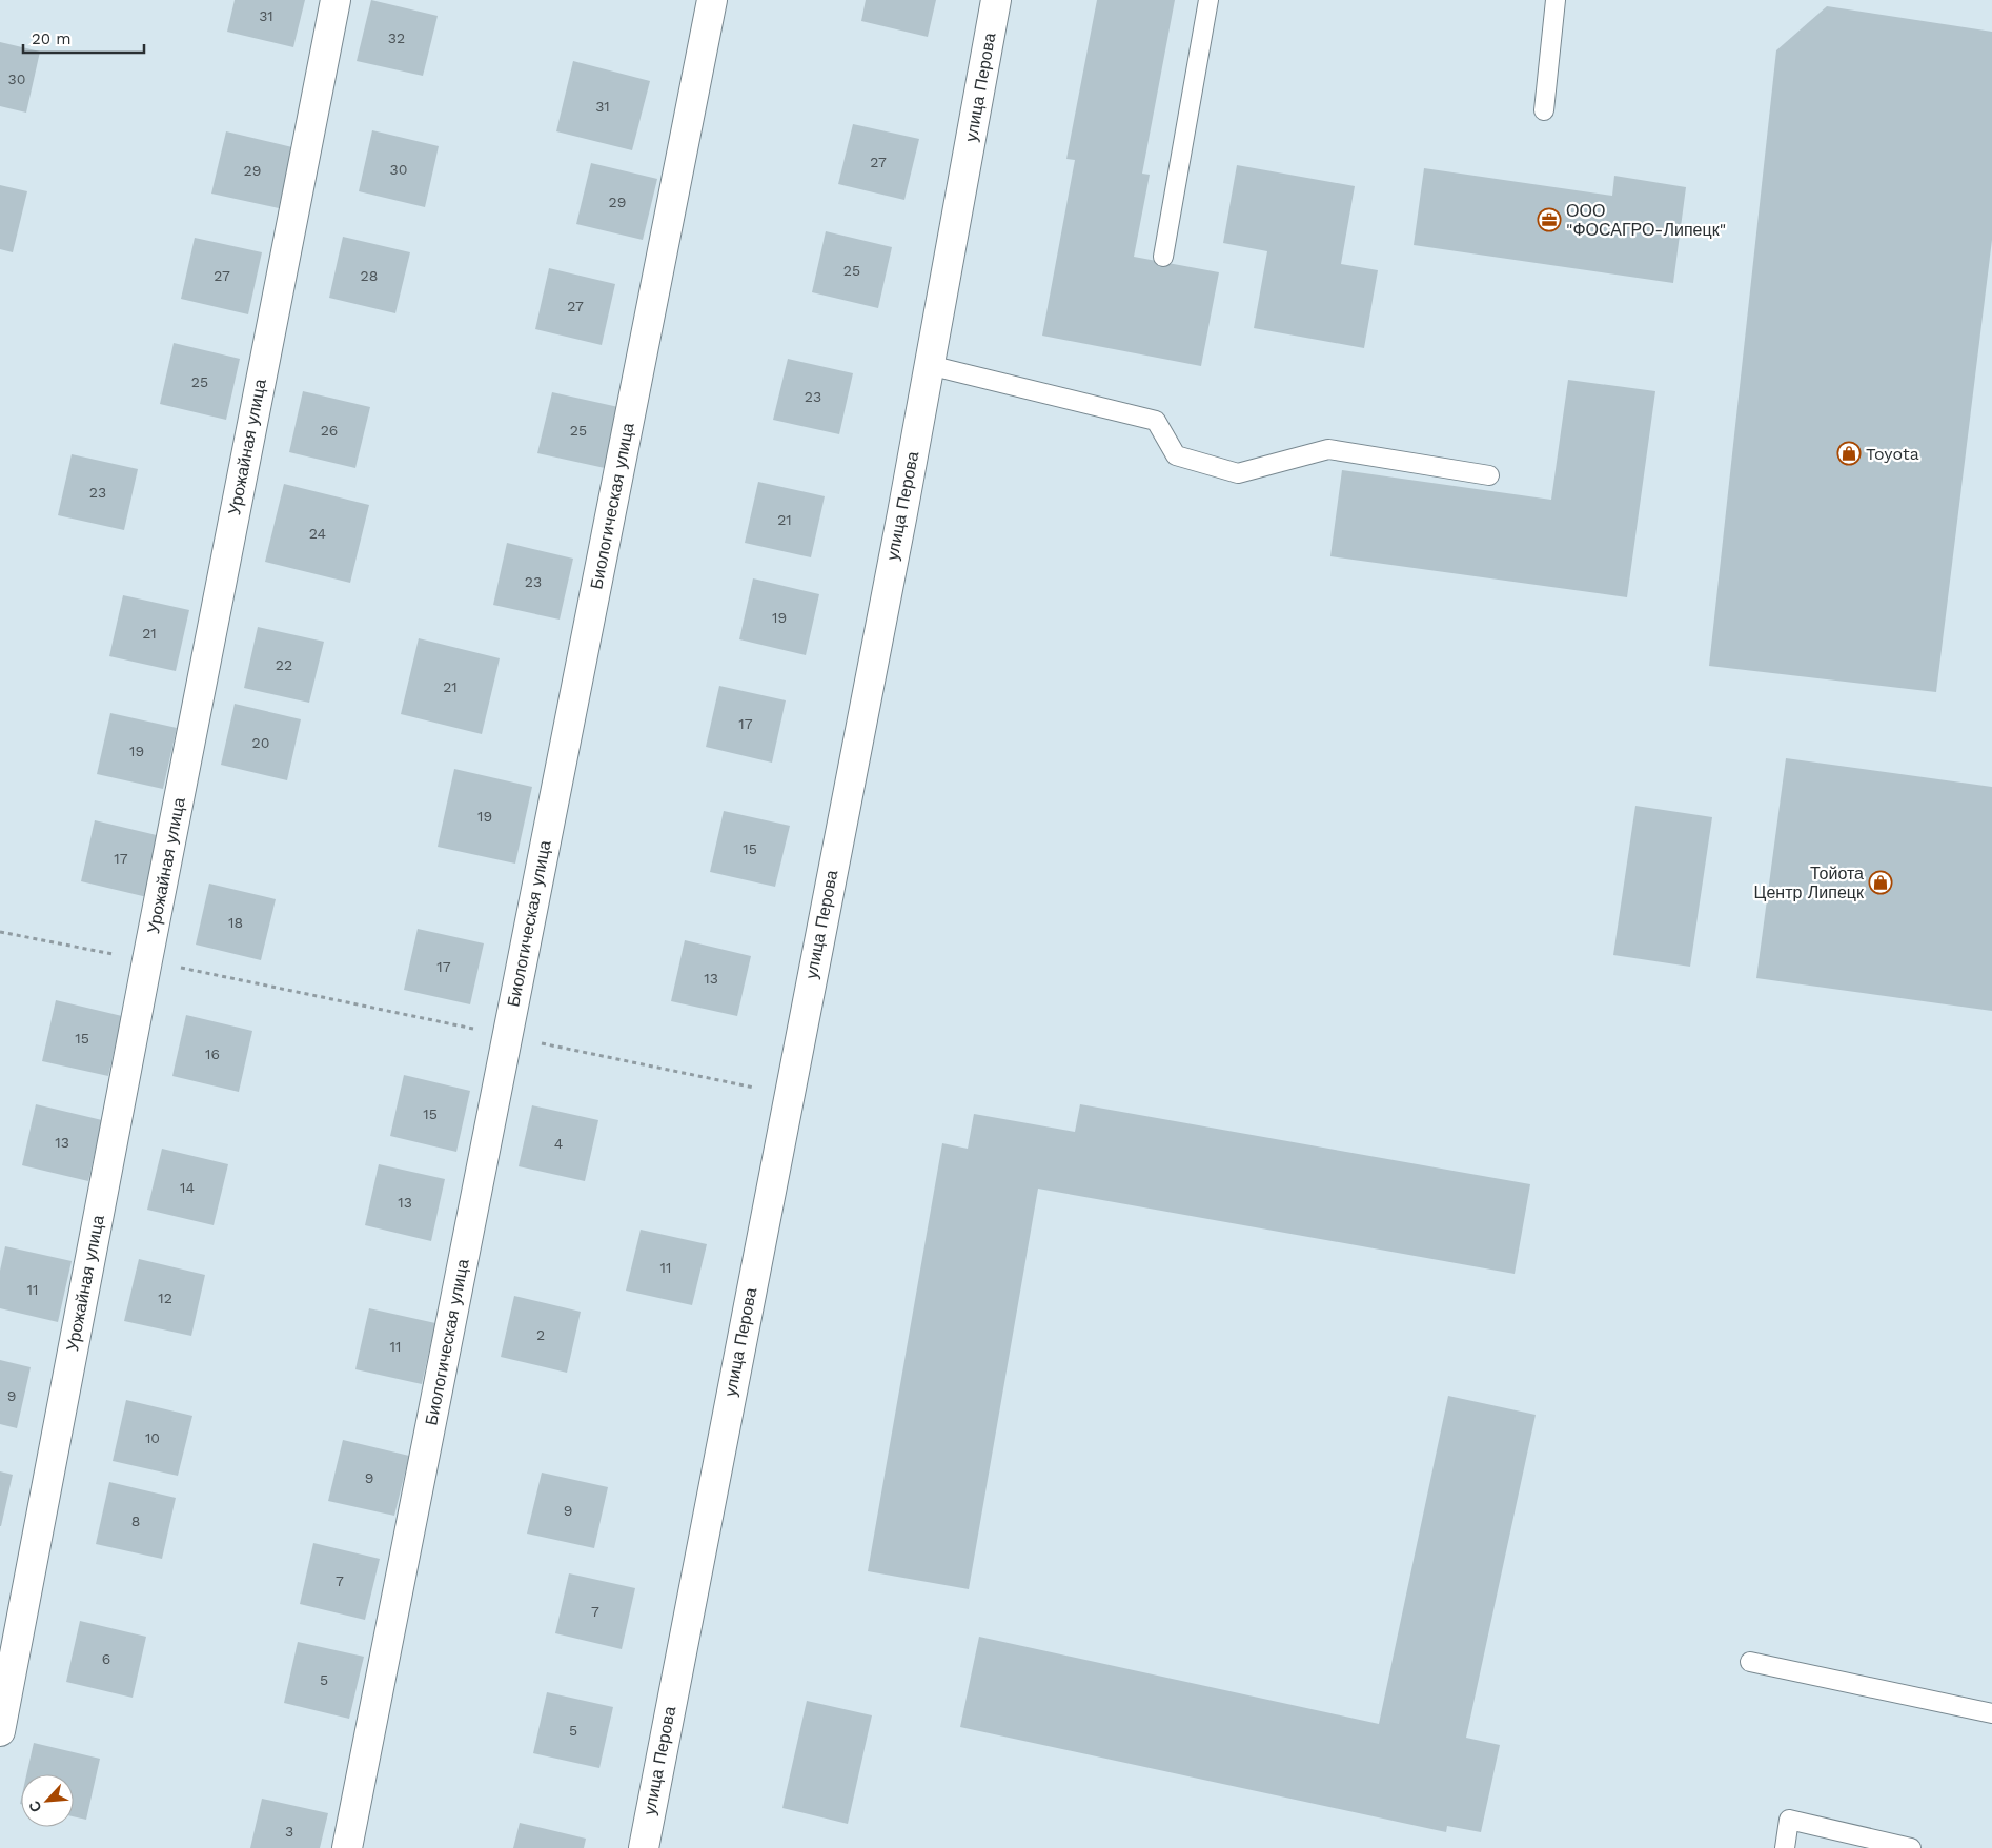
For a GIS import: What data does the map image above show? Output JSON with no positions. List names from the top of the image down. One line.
{"streets":{"street":["улица Перова","Урожайная улица","Биологическая улица"]},"places":{"office":["ООО \"ФОСАГРО-Липецк\""],"shop":["Toyota","Тойота Центр Липецк"]},"house_numbers":["31","32","30","31","27","30","29","29","25","27","28","27","25","23","26","25","23","21","24","23","19","21","22","21","17","20","19","19","15","17","18","17","13","15","16","15","13","4","14","13","11","11","12","2","11","9","10","9","9","8","7","7","6","5","5","3"],"scale_bar":"20 m","north":"bottom left"}
